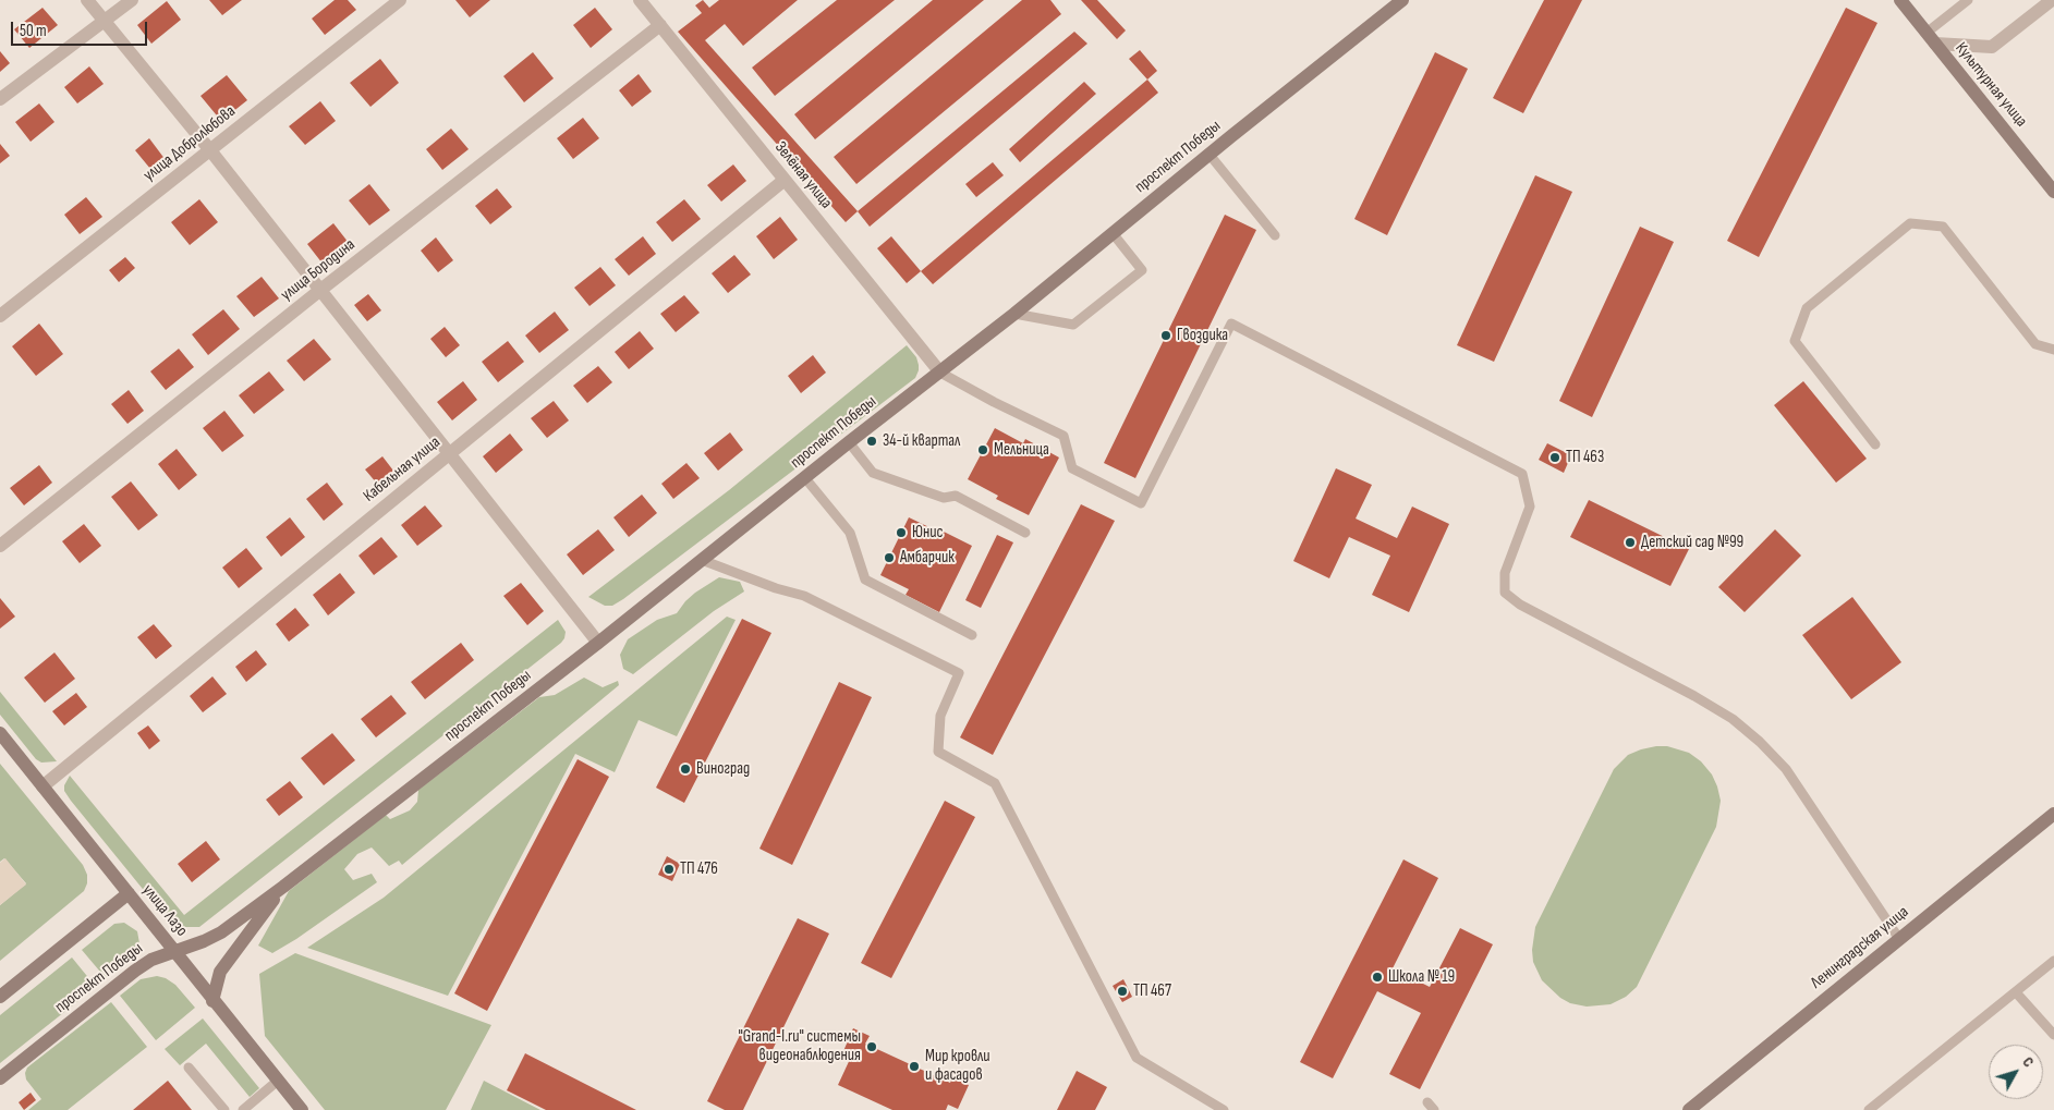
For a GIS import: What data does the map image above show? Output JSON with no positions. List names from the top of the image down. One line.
{"streets":{"street":["Культурная улица","улица Добролюбова","проспект Победы","Зелёная улица","улица Бородина","Кабельная улица","улица Лазо","Ленинградская улица"]},"crossings":[["проспект Победы","Зелёная улица"],["проспект Победы","улица Лазо"],["Зелёная улица","улица Бородина"],["Зелёная улица","Кабельная улица"],["Кабельная улица","улица Лазо"]],"places":["Гвоздика","34-й квартал","Мельница","ТП 463","Юнис","Детский сад №99","Амбарчик","Виноград","ТП 476","Школа № 19","ТП 467","\"Grand-l.ru\" системы видеонаблюдения","Мир кровли и фасадов"],"scale_bar":"50 m","north":"top right"}
